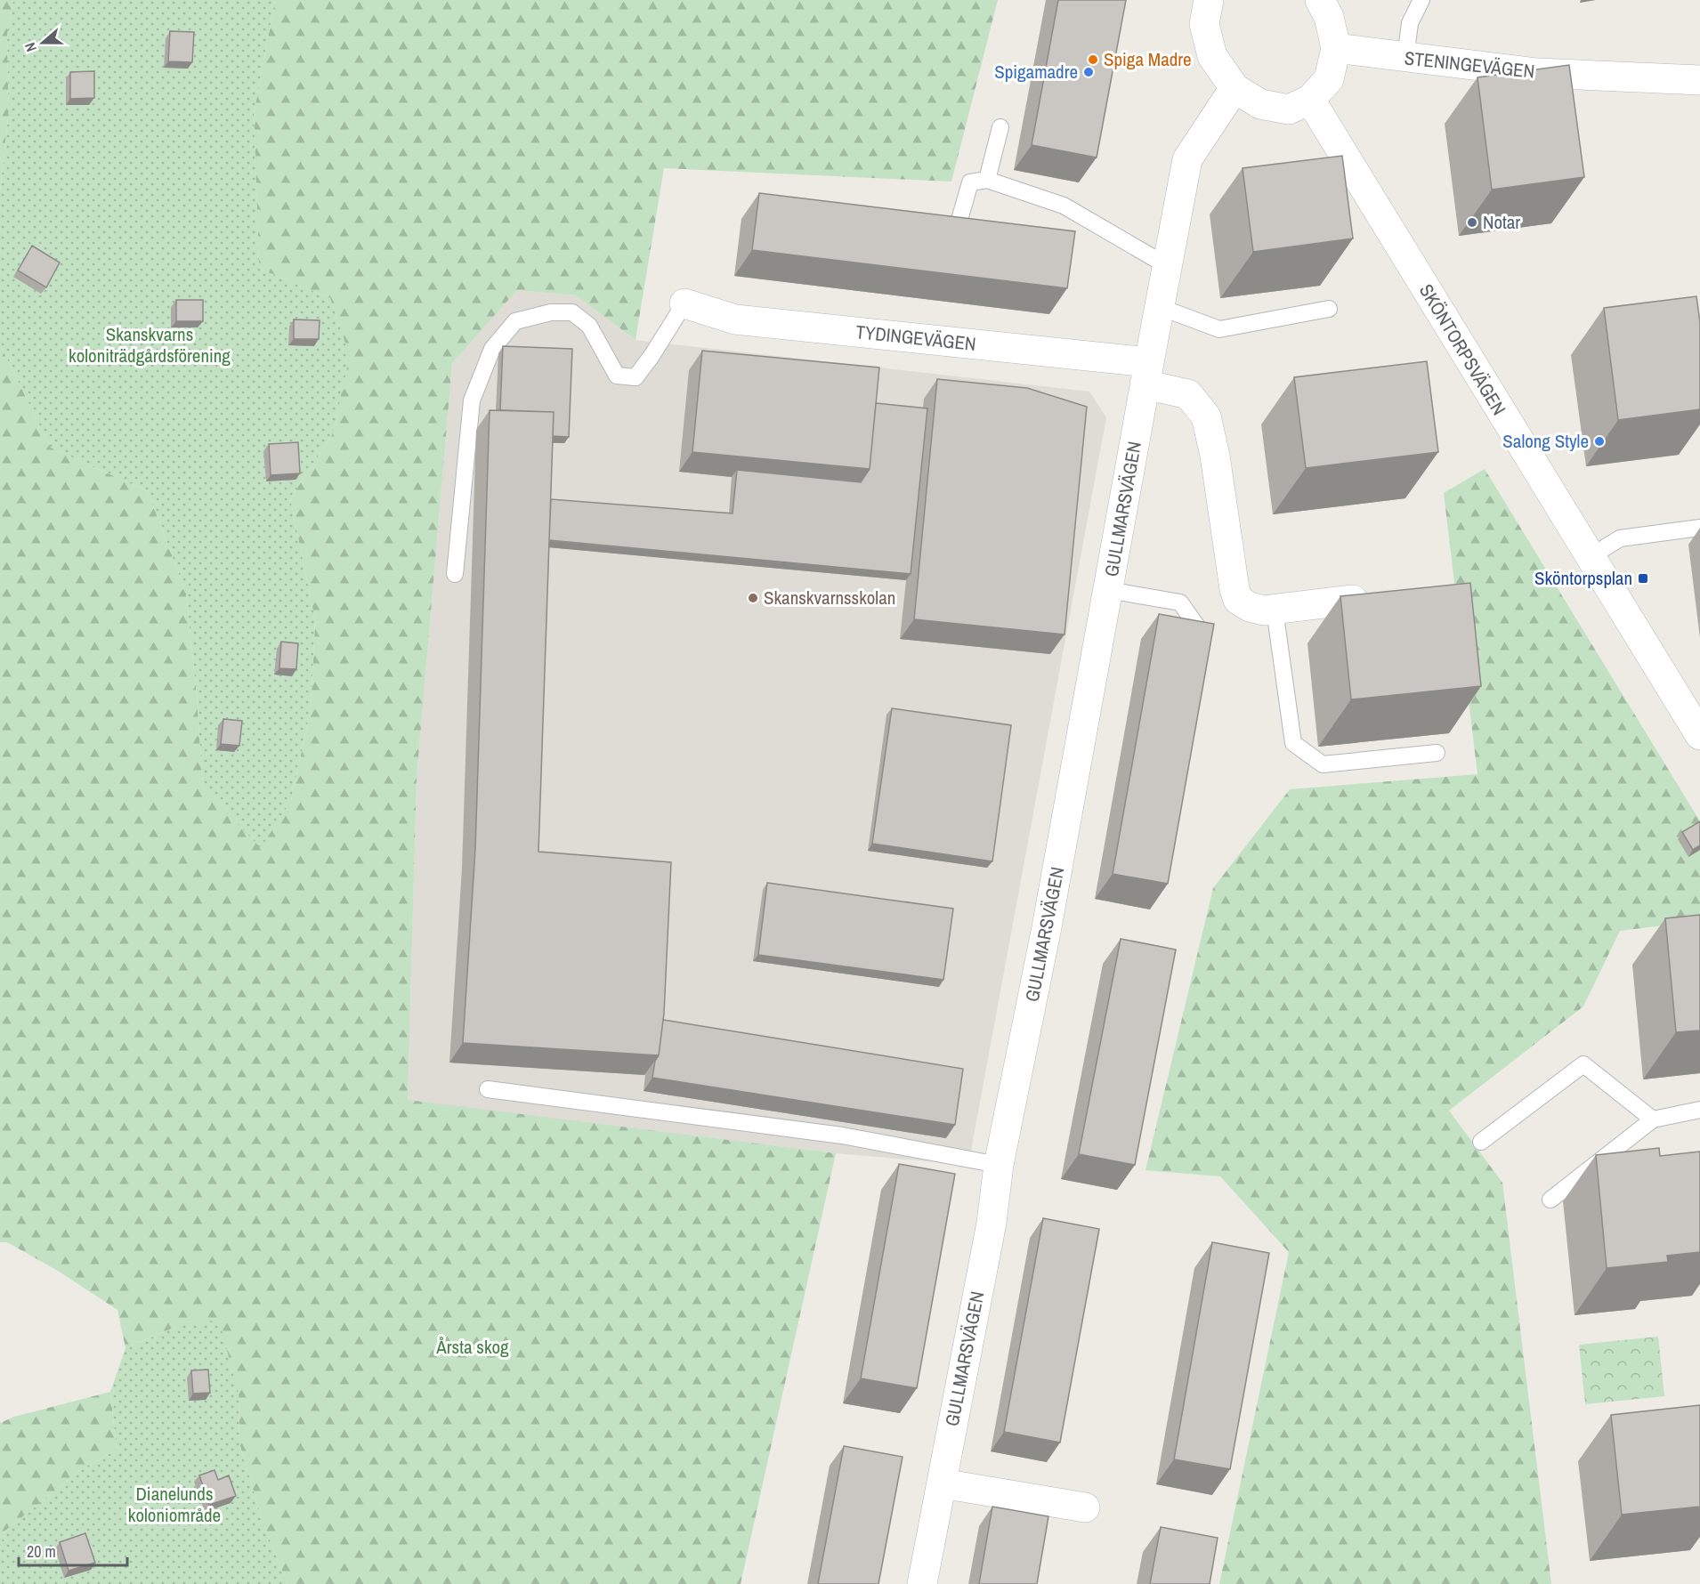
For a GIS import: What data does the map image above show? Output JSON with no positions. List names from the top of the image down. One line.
{"streets":{"street":["STENINGEVÄGEN","TYDINGEVÄGEN","SKÖNTORPSVÄGEN","GULLMARSVÄGEN"]},"crossings":[["TYDINGEVÄGEN","GULLMARSVÄGEN"]],"parks":["Skanskvarns koloniträdgårdsförening","Årsta skog","Dianelunds koloniområde"],"places":{"other":["Spiga Madre","Spigamadre","Notar","Salong Style","Skanskvarnsskolan"],"transit":["Sköntorpsplan"]},"scale_bar":"20 m","north":"left"}
